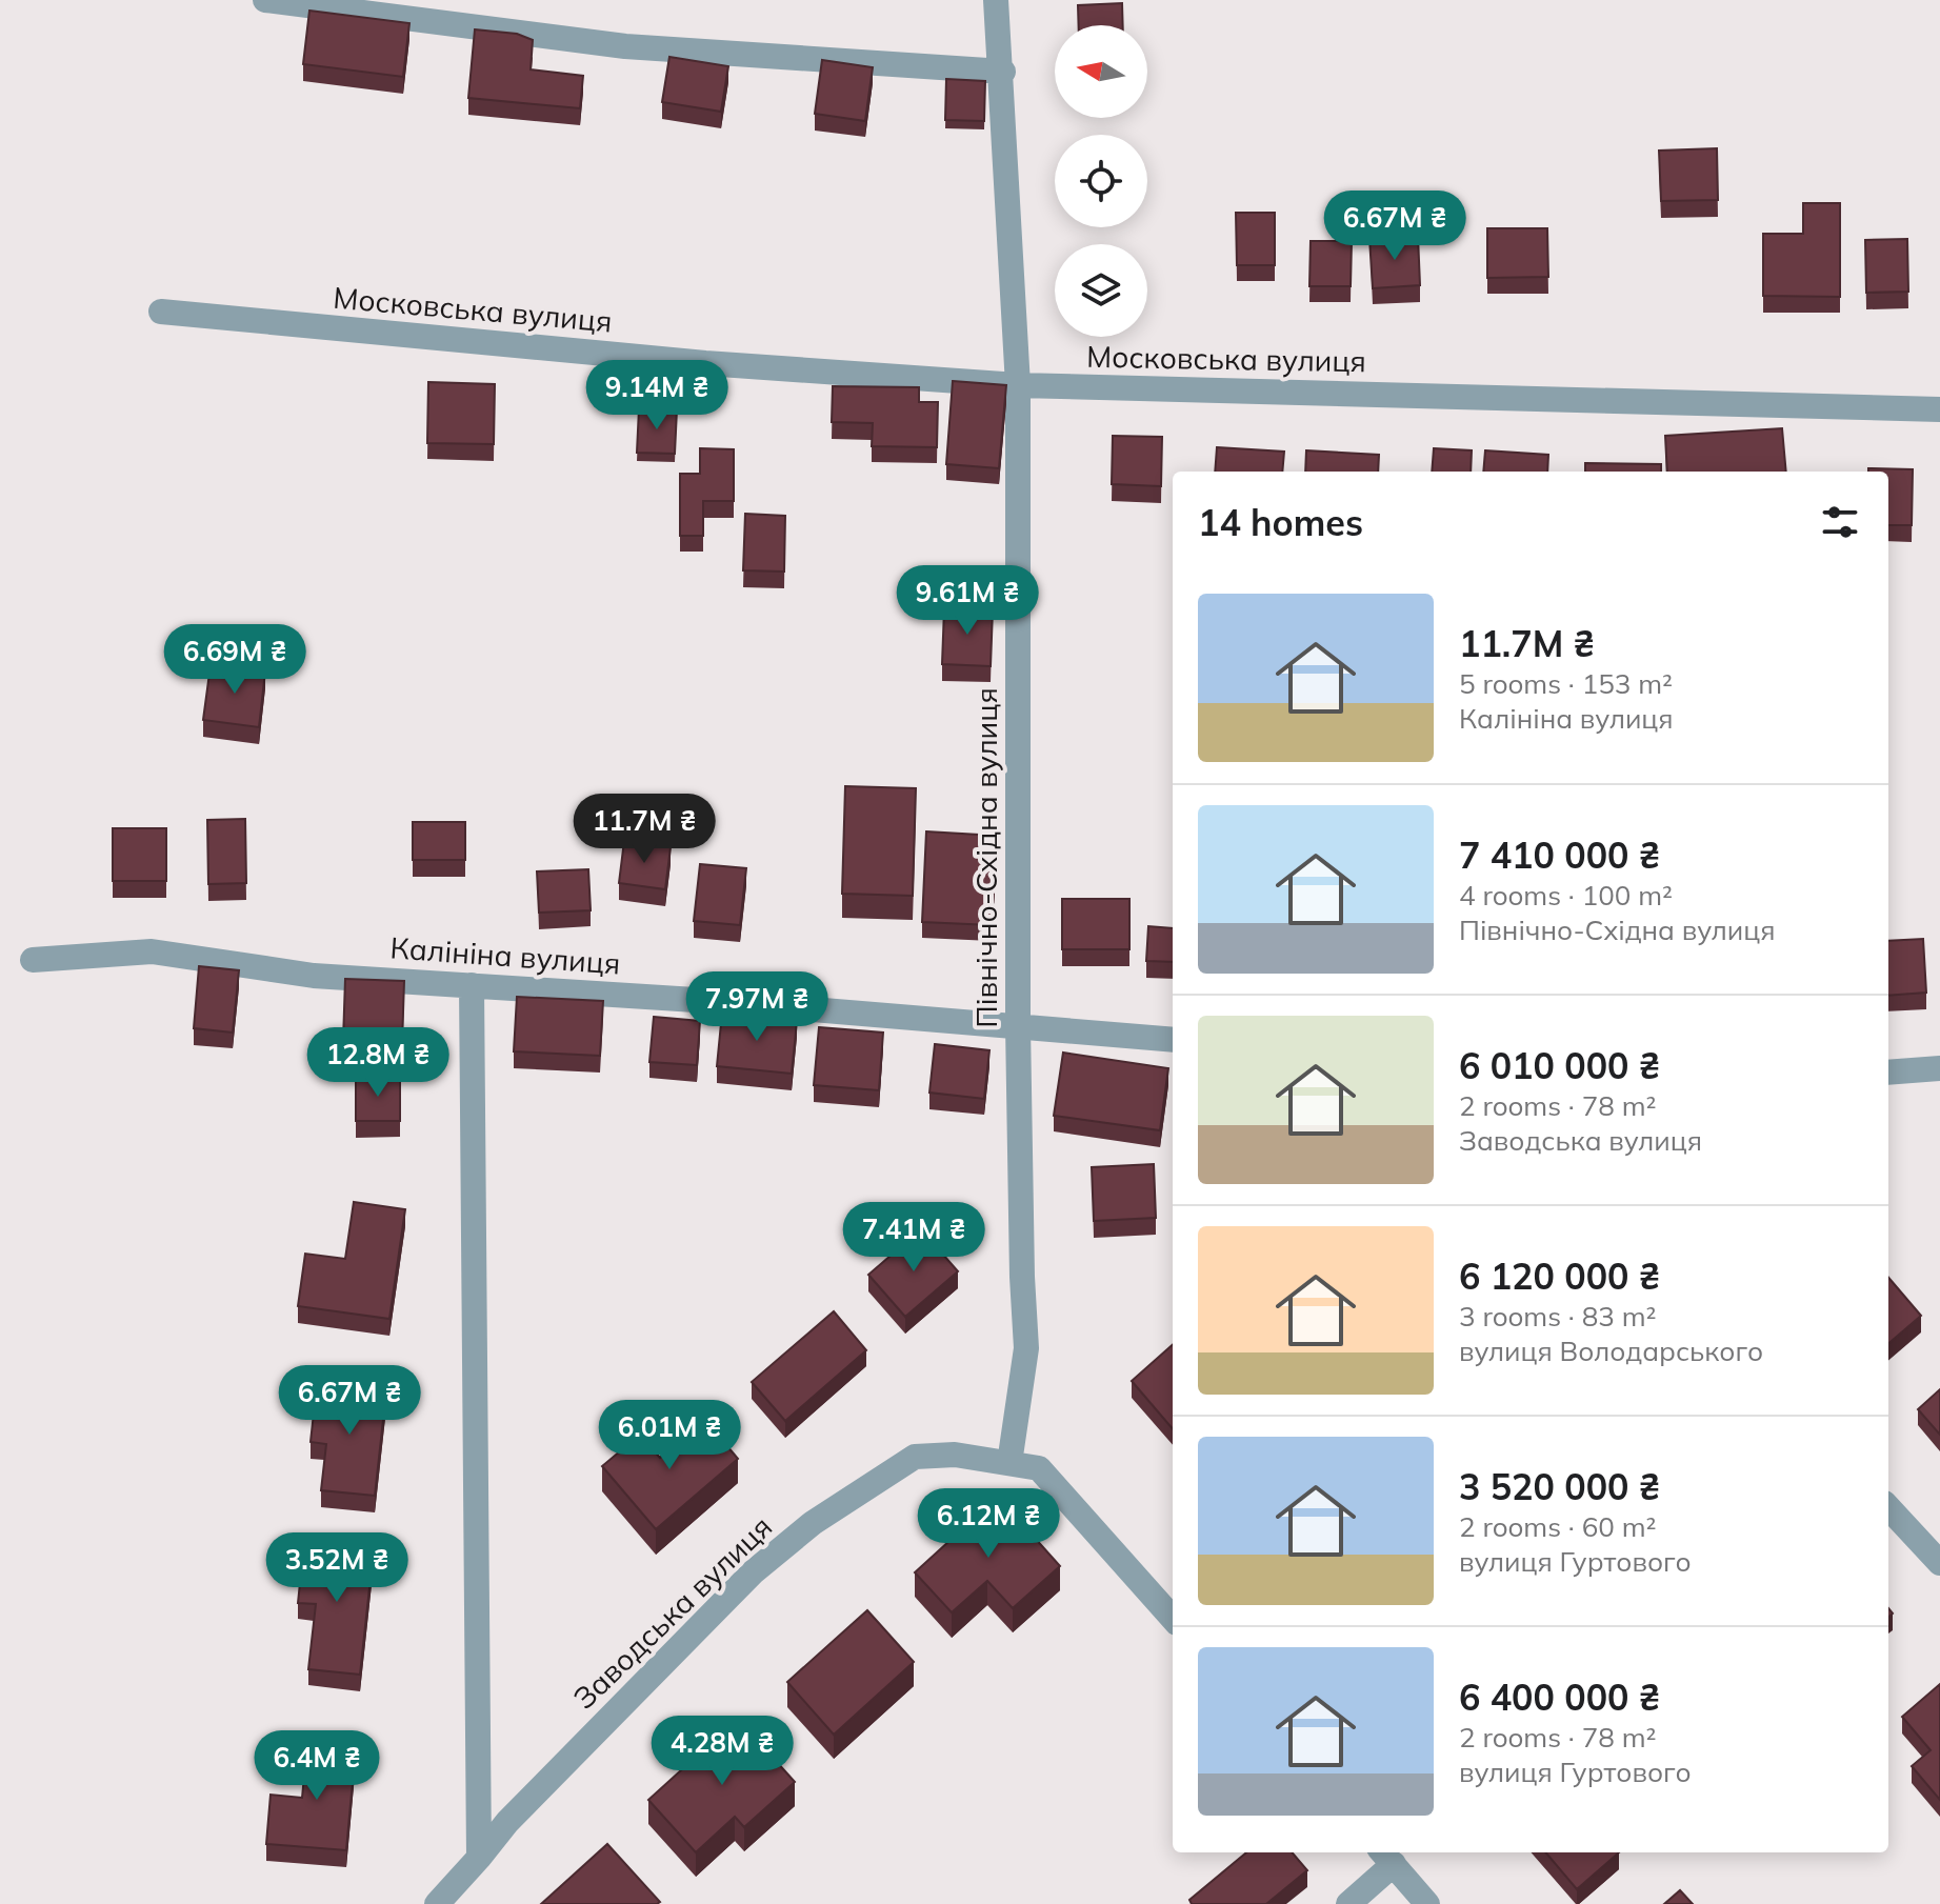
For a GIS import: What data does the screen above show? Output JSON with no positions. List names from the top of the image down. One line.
{"streets":{"street":["Московська вулиця","Північно-Східна вулиця","Калініна вулиця","Заводська вулиця"]},"crossings":[["Московська вулиця","Північно-Східна вулиця"],["Північно-Східна вулиця","Калініна вулиця"],["Північно-Східна вулиця","Заводська вулиця"]],"north":"left","page":{"price":["6.67M ₴","9.14M ₴","9.61M ₴","6.69M ₴","11.7M ₴","7.97M ₴","12.8M ₴","7.41M ₴","6.67M ₴","6.01M ₴","6.12M ₴","3.52M ₴","4.28M ₴","6.4M ₴"],"heading":"14 homes","list":[{"name":"11.7M ₴","note":"5 rooms · 153 m² · Калініна вулиця"},{"name":"7 410 000 ₴","note":"4 rooms · 100 m² · Північно-Східна вулиця"},{"name":"6 010 000 ₴","note":"2 rooms · 78 m² · Заводська вулиця"},{"name":"6 120 000 ₴","note":"3 rooms · 83 m² · вулиця Володарського"},{"name":"3 520 000 ₴","note":"2 rooms · 60 m² · вулиця Гуртового"},{"name":"6 400 000 ₴","note":"2 rooms · 78 m² · вулиця Гуртового"}]}}
